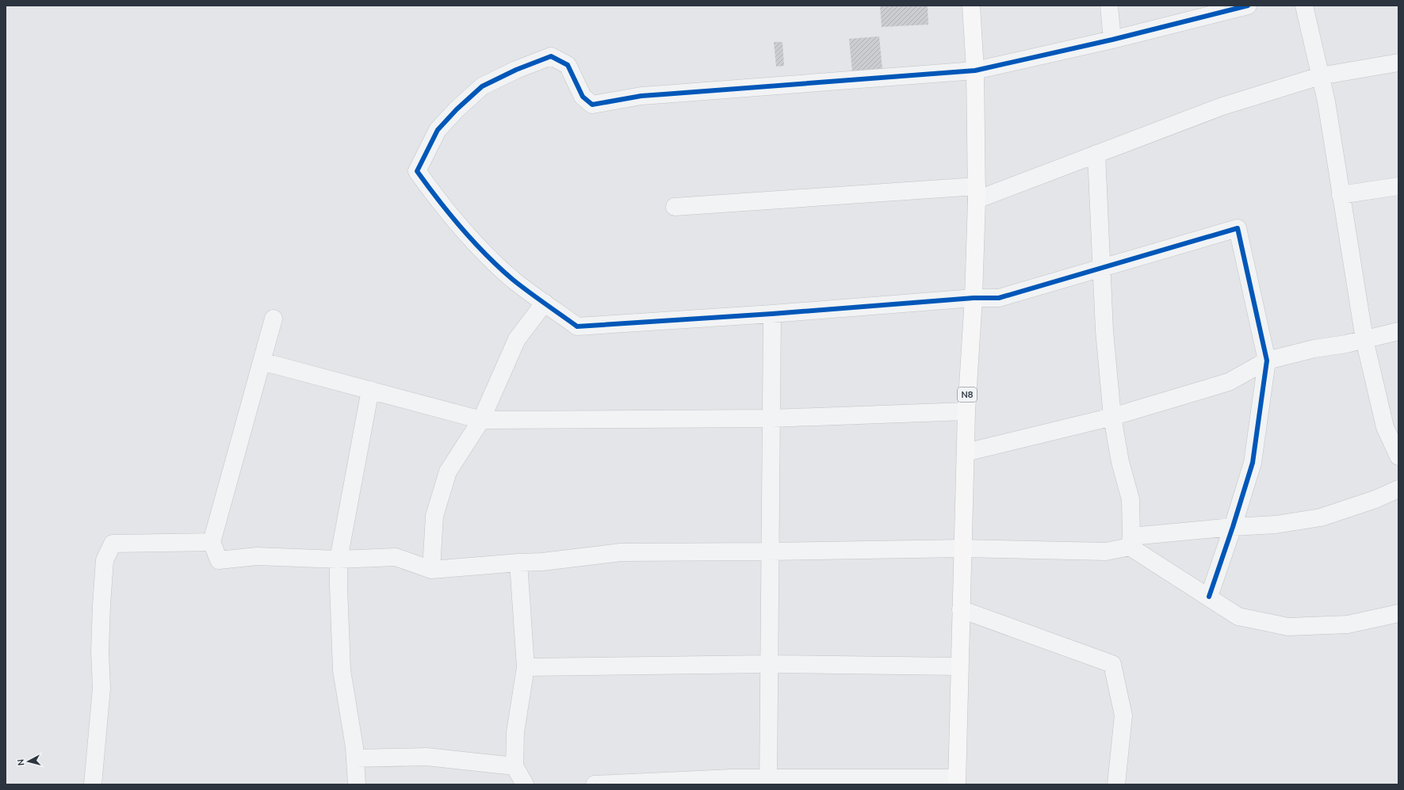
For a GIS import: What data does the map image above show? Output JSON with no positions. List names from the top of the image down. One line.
{"streets":{"main road":["N8"]},"north":"left"}
